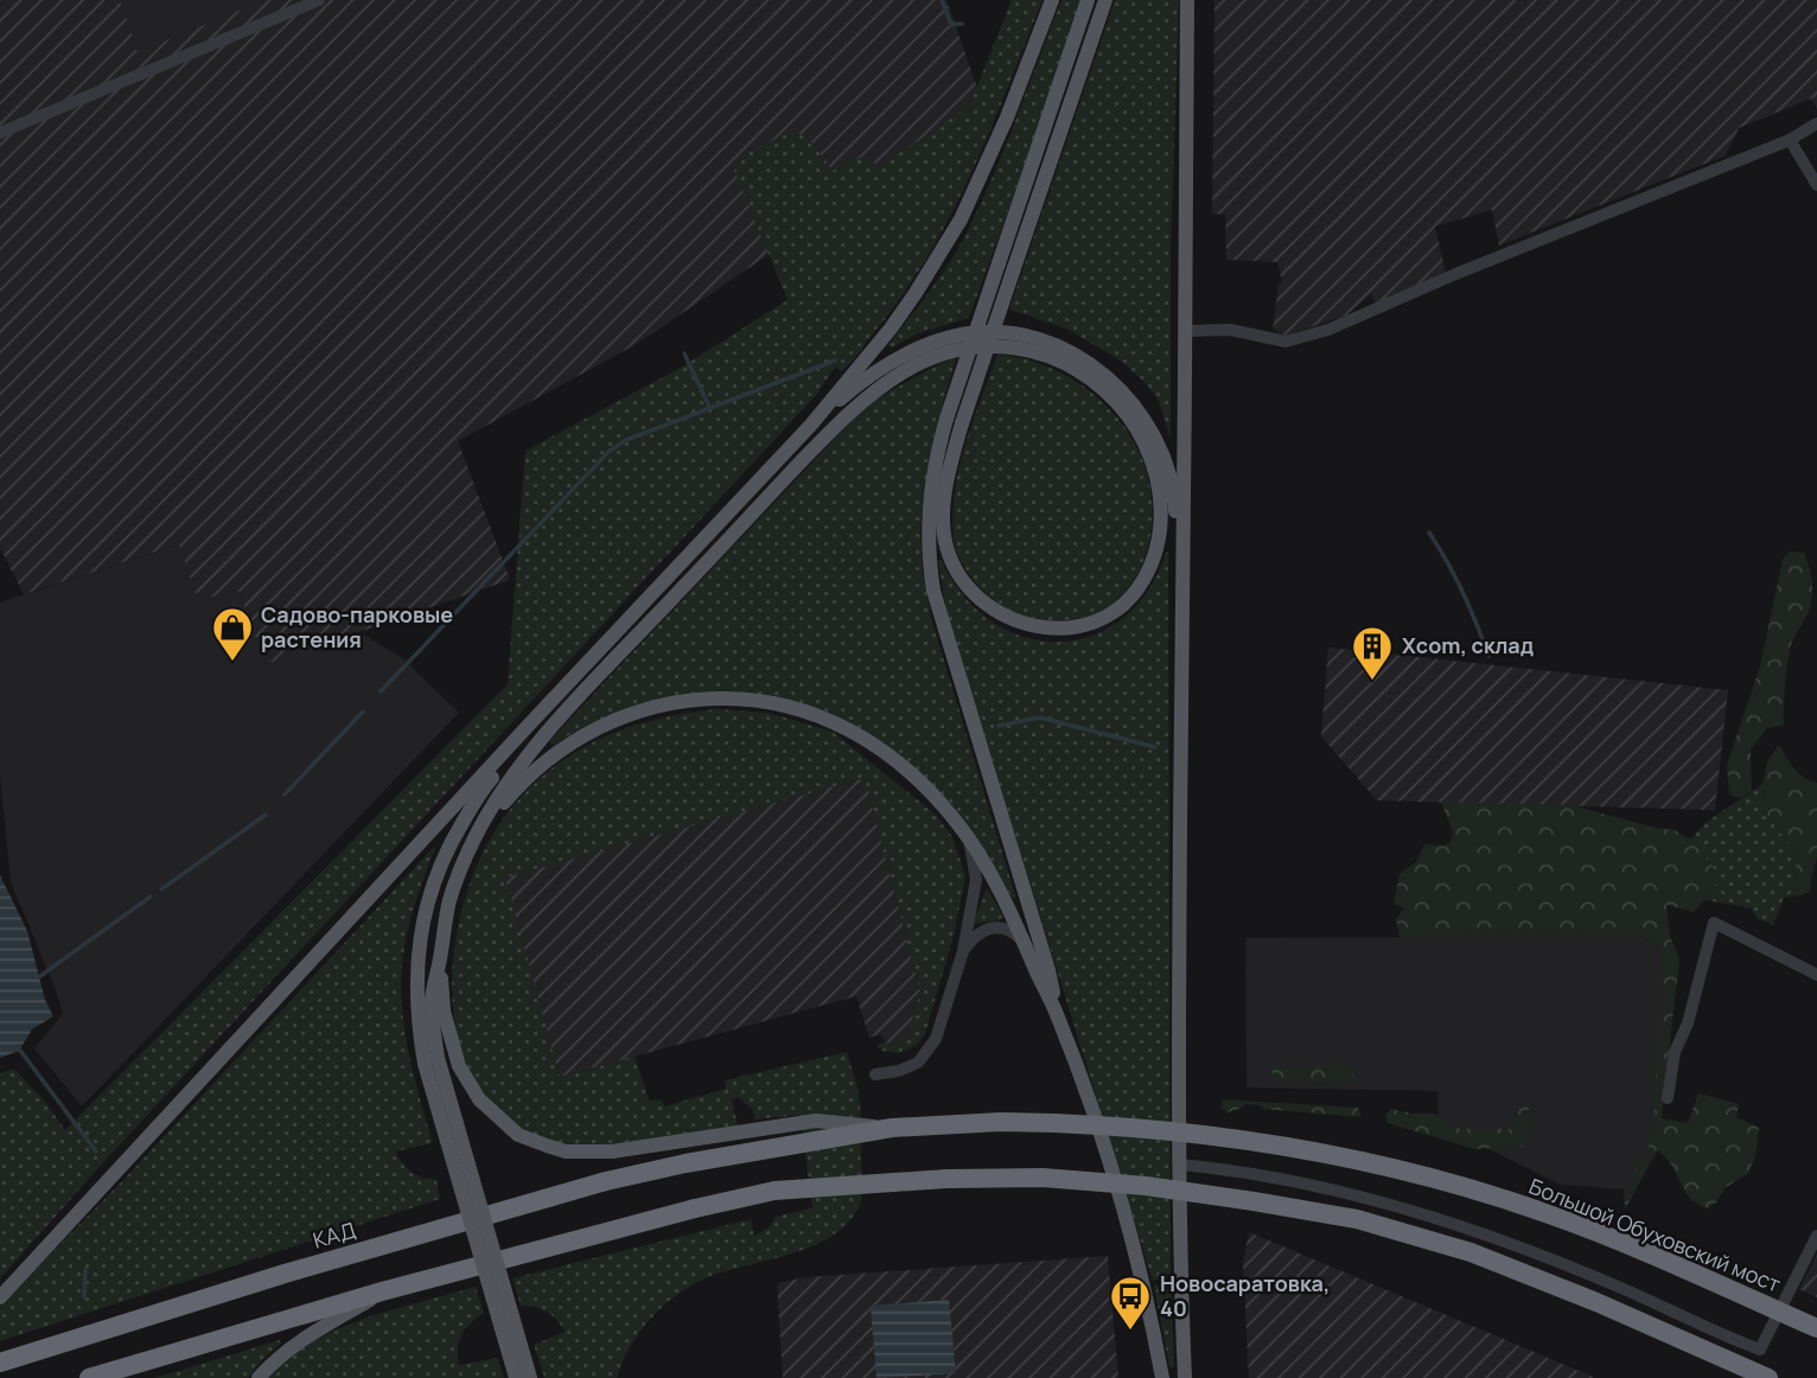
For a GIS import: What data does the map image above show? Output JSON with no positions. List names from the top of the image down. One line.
{"streets":{"highway":["КАД","Большой Обуховский мост"]},"crossings":[["КАД","Большой Обуховский мост"]],"places":{"shop":["Садово-парковые растения"],"building":["Xсom, склад"],"bus stop":["Новосаратовка, 40"]}}
